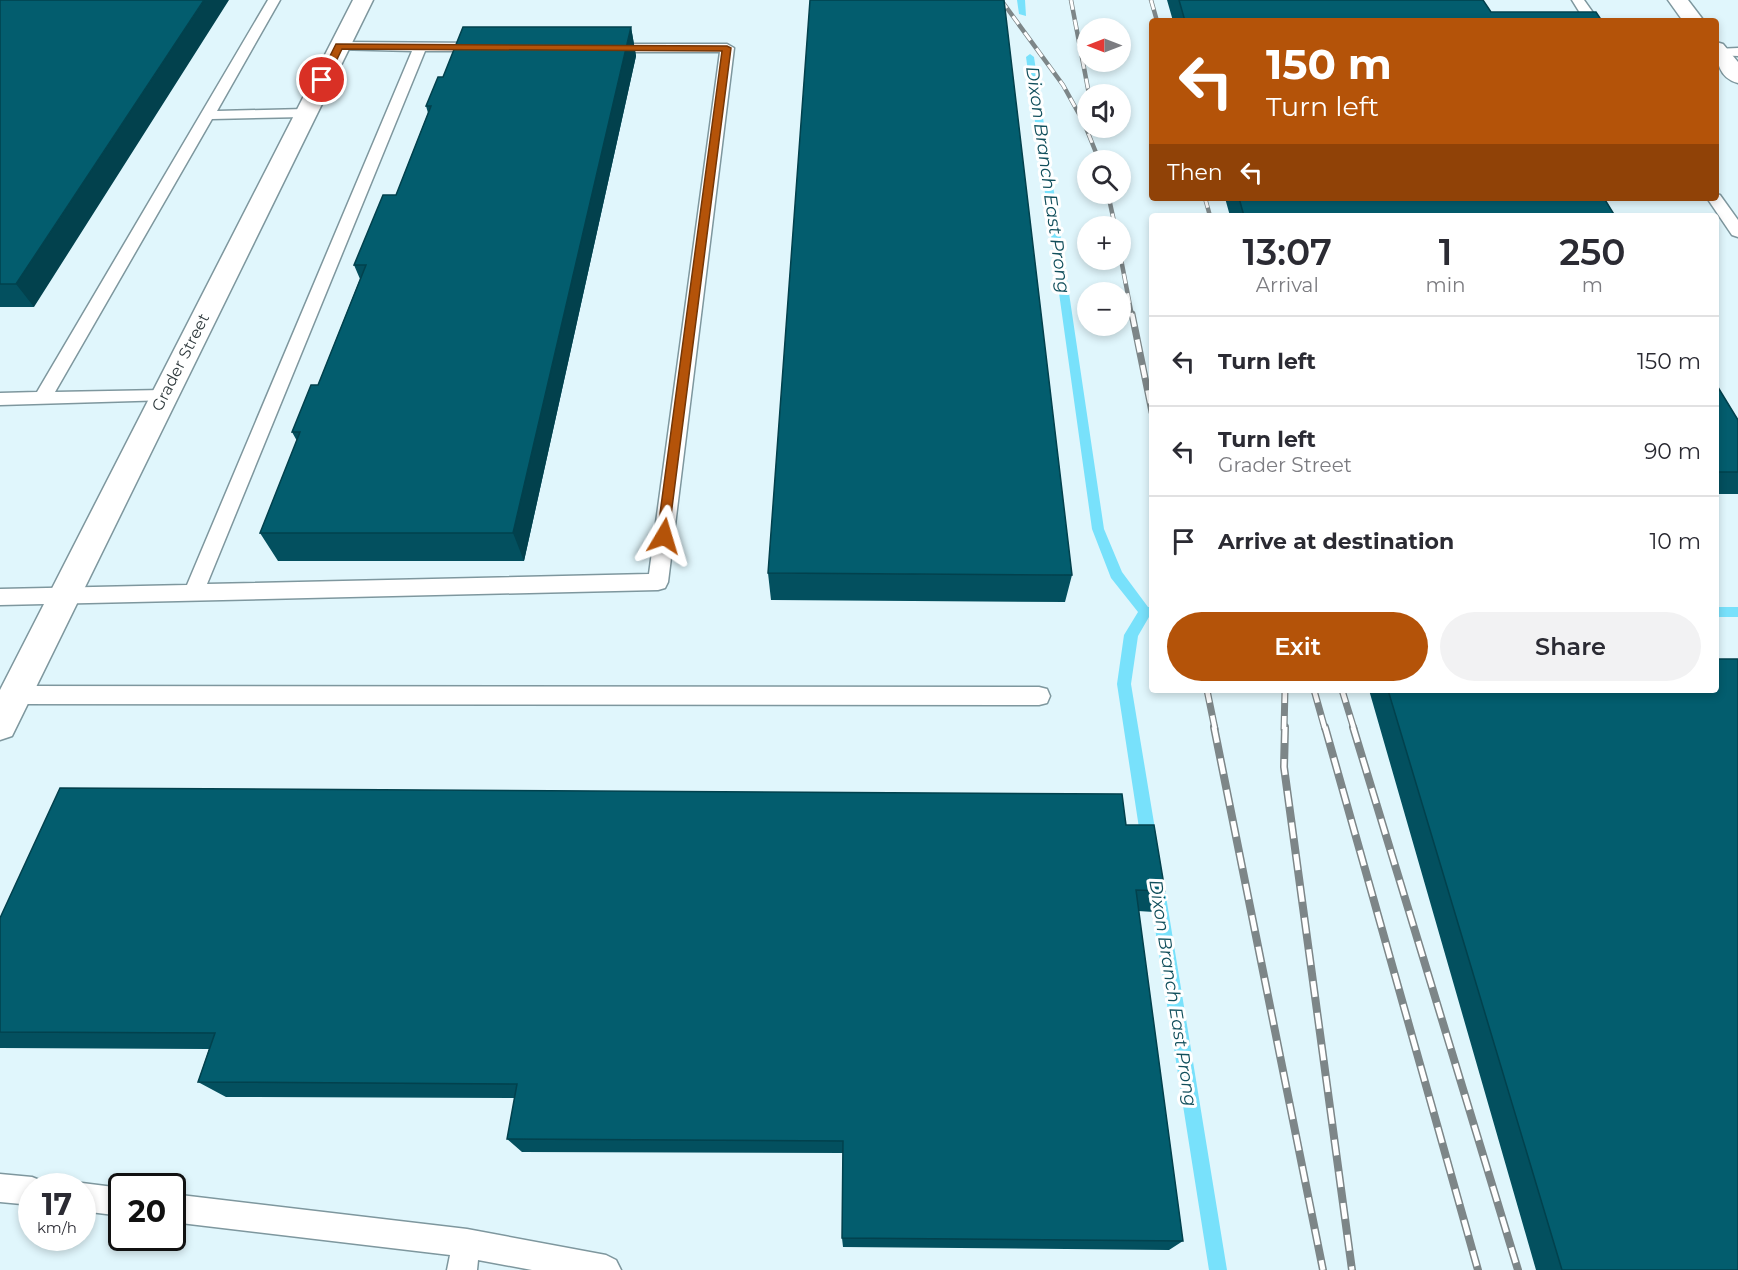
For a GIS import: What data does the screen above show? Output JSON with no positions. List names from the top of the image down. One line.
{"streets":{"street":["Grader Street"]},"water":["Dixon Branch East Prong"],"north":"left","page":{"map_buttons":["+","−"],"turn":["150 m","Turn left"],"then":"Then","eta":["13:07","Arrival","1","min","250","m"],"list":[{"name":"Turn left","value":"150 m"},{"name":"Turn left","note":"Grader Street","value":"90 m"},{"name":"Arrive at destination","value":"10 m"}],"buttons":["Exit","Share"],"speed":"17 km/h","limit":"20"}}
